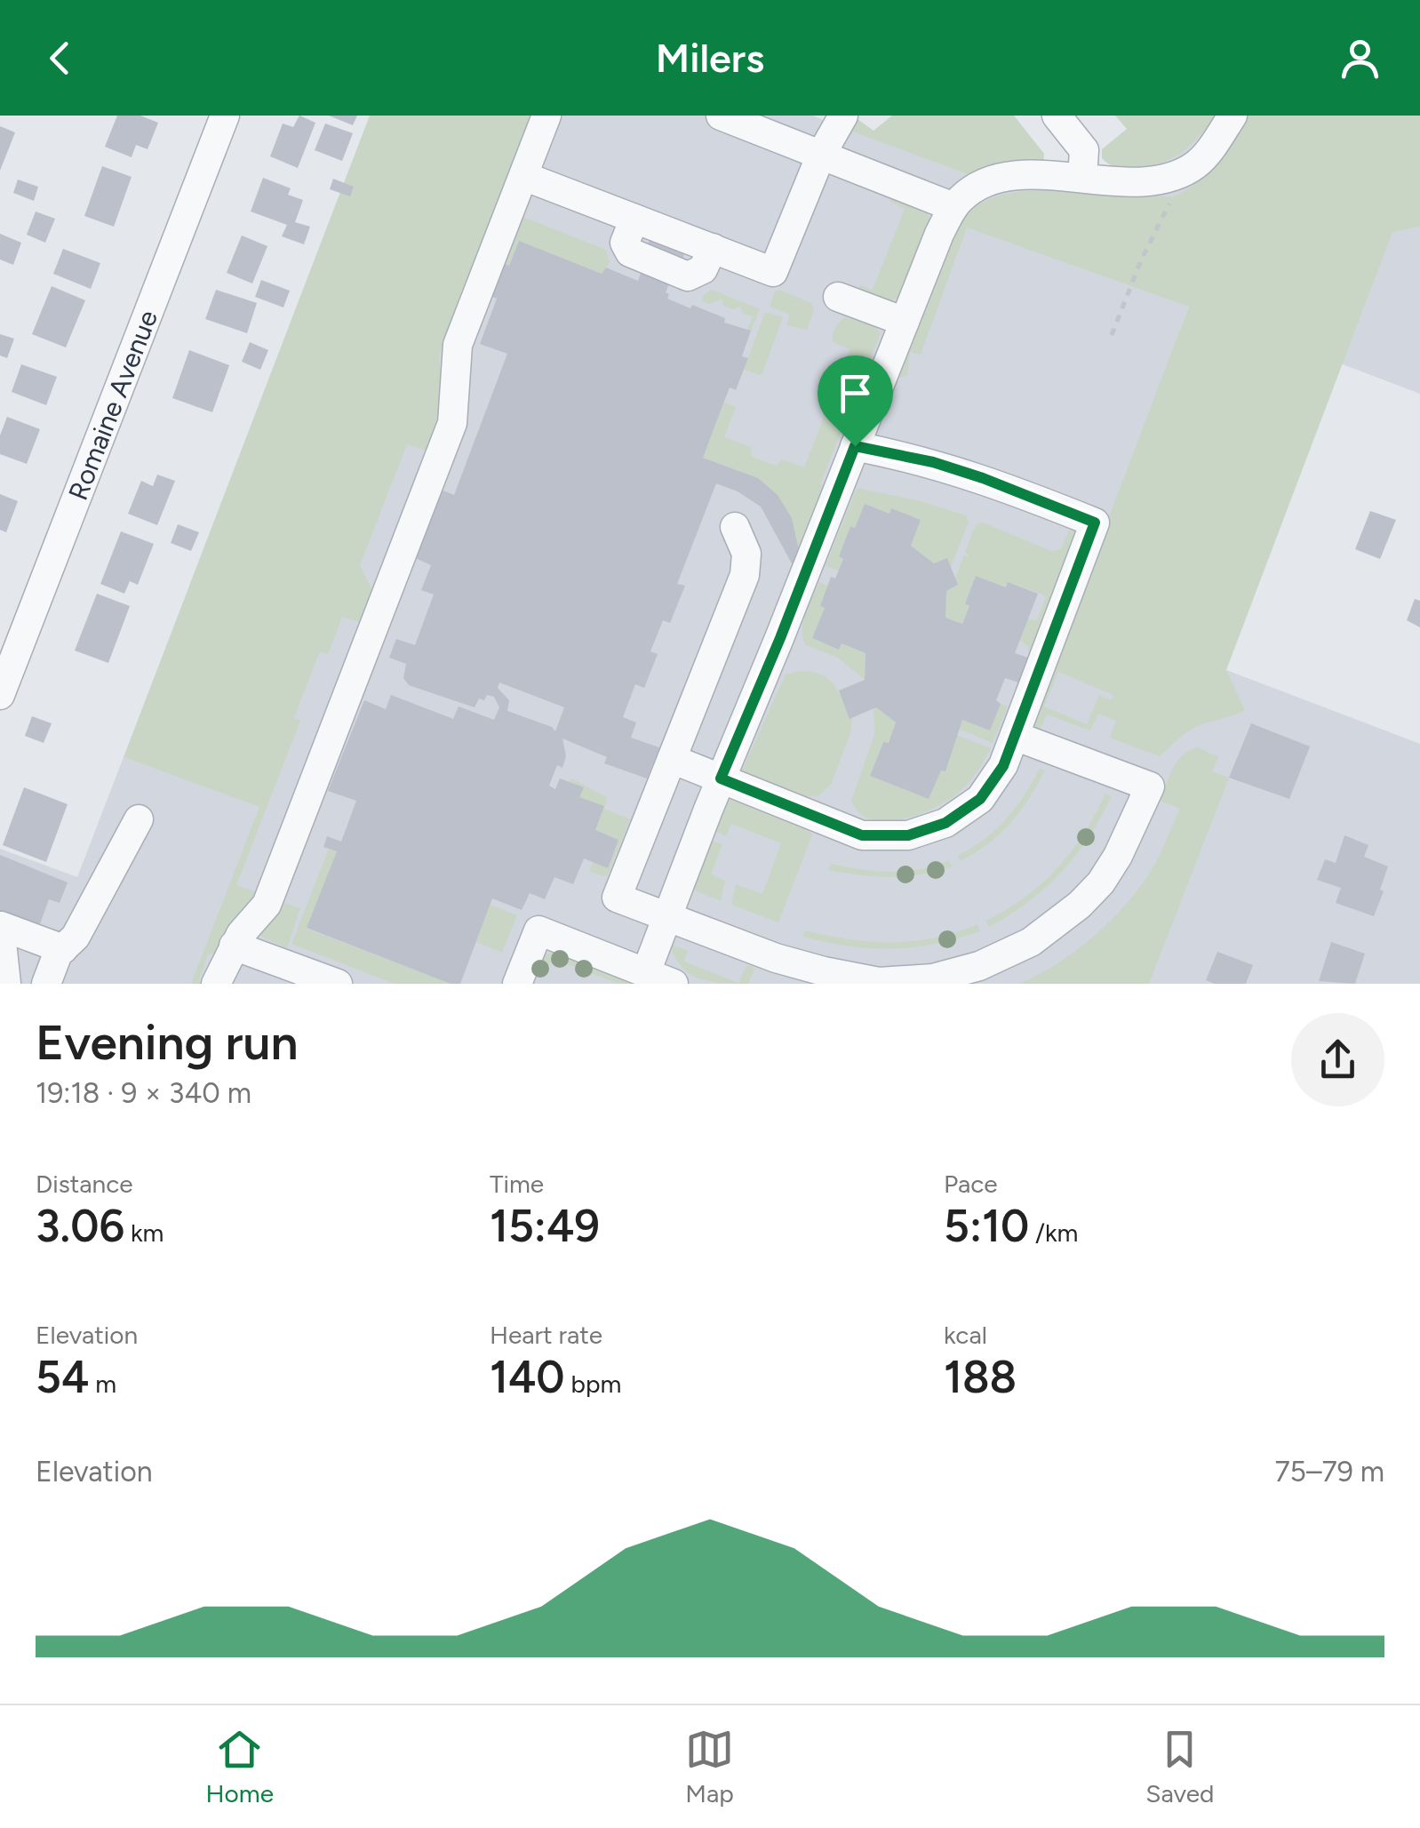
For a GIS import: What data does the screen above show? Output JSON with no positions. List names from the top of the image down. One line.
{"streets":{"street":["Romaine Avenue"]},"page":{"header":"Milers","heading":["Evening run","19:18 · 9 × 340 m"],"stats":[["Distance","3.06 km"],["Time","15:49"],["Pace","5:10 /km"],["Elevation","54 m"],["Heart rate","140 bpm"],["kcal","188"]],"chart":["Elevation","75–79 m"],"tabs":["Home","Map","Saved"]}}
